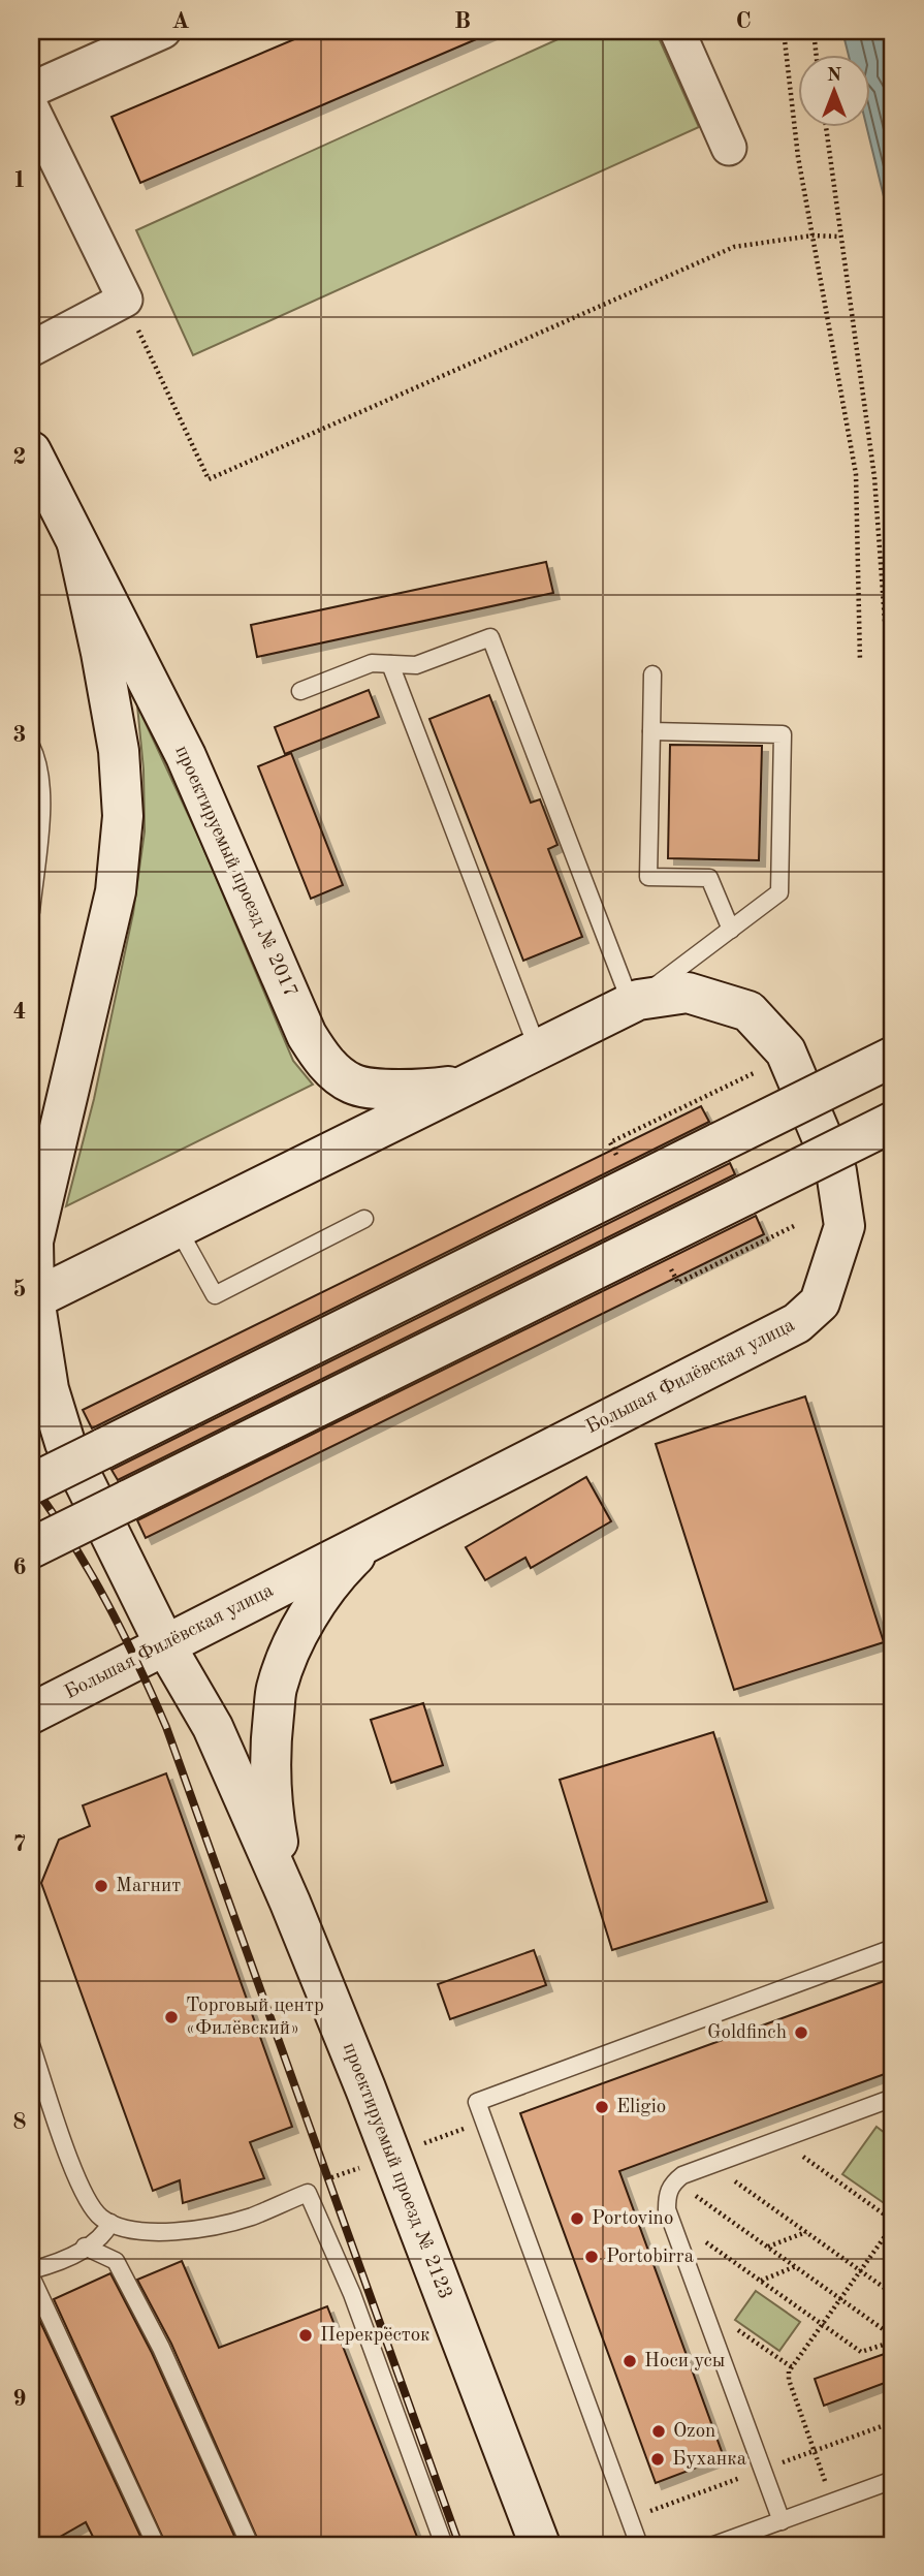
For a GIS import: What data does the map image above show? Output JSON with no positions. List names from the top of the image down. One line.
{"streets":{"street":["проектируемый проезд № 2017","Большая Филёвская улица","проектируемый проезд № 2123"]},"crossings":[["проектируемый проезд № 2017","Большая Филёвская улица"],["проектируемый проезд № 2017","проектируемый проезд № 2123"],["Большая Филёвская улица","проектируемый проезд № 2123"]],"places":["Магнит","Торговый центр «Филёвский»","Goldfinch","Eligio","Portovino","Portobirra","Перекрёсток","Носи усы","Ozon","Буханка"],"north":"top","grid":{"columns":["A","B","C"],"rows":["1","2","3","4","5","6","7","8","9"]}}
